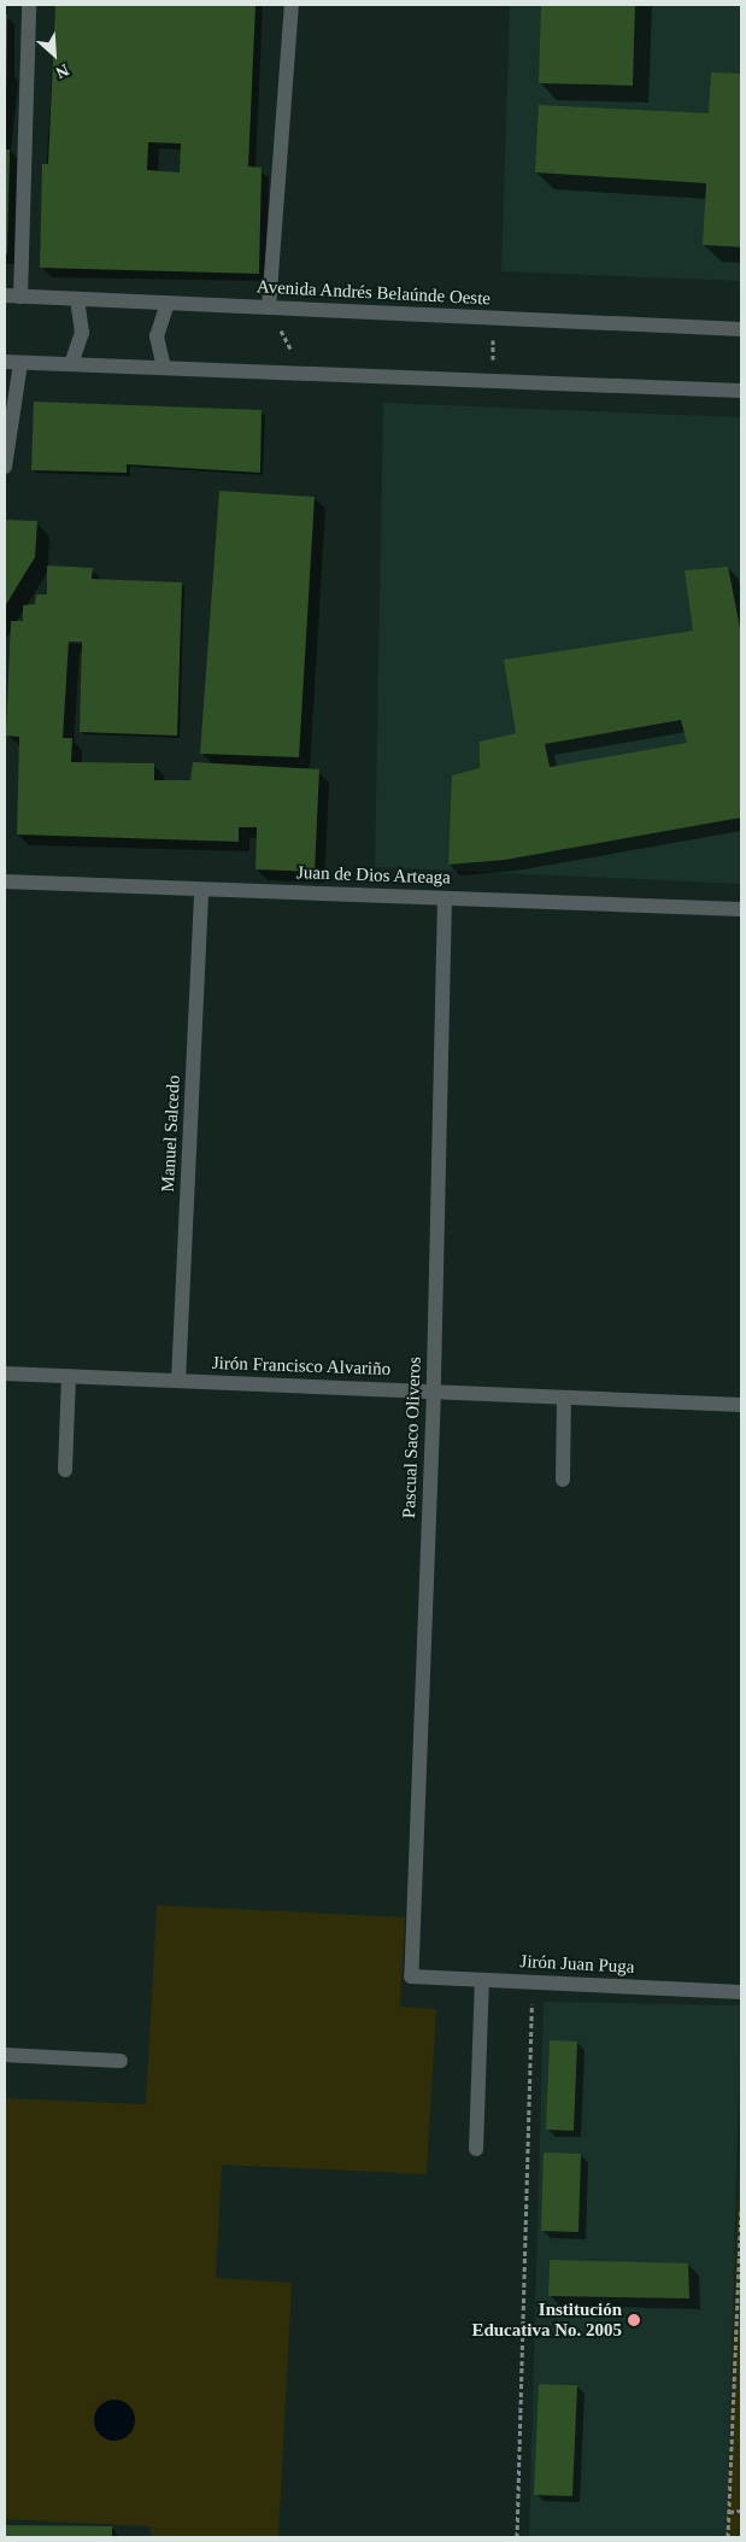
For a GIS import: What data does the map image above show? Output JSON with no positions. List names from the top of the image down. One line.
{"streets":{"street":["Avenida Andrés Belaúnde Oeste","Juan de Dios Arteaga","Manuel Salcedo","Jirón Francisco Alvariño","Pascual Saco Oliveros","Jirón Juan Puga"]},"crossings":[["Juan de Dios Arteaga","Manuel Salcedo"],["Juan de Dios Arteaga","Pascual Saco Oliveros"],["Manuel Salcedo","Jirón Francisco Alvariño"],["Jirón Francisco Alvariño","Pascual Saco Oliveros"],["Pascual Saco Oliveros","Jirón Juan Puga"]],"places":["Institución Educativa No. 2005"],"north":"bottom right"}
